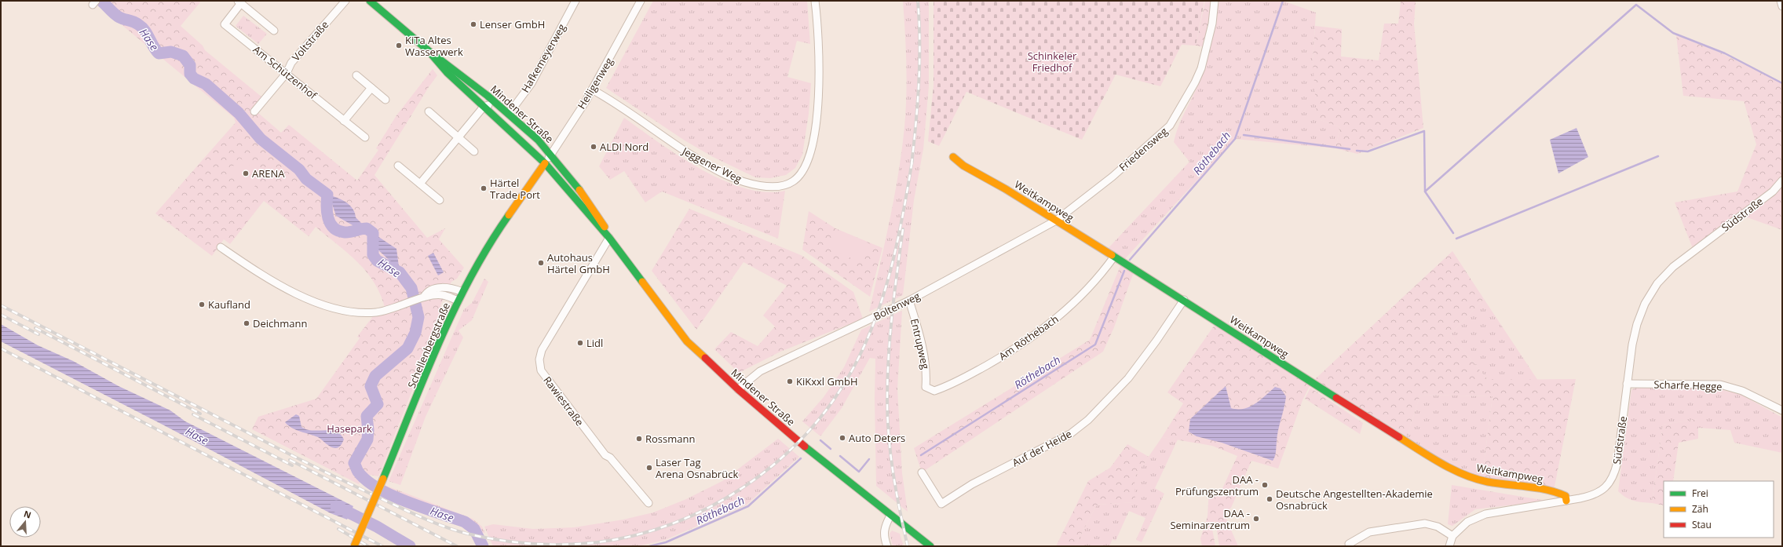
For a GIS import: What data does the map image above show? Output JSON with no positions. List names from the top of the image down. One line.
{"streets":{"street":["Voltstraße","Hafkemeyerweg","Am Schützenhof","Heiligenweg","Mindener Straße","Friedensweg","Jeggener Weg","Weitkampweg","Südstraße","Boltenweg","Am Röthebach","Entrupweg","Schellenbergstraße","Scharfe Hegge","Rawiestraße","Auf der Heide"]},"crossings":[["Voltstraße","Am Schützenhof"],["Hafkemeyerweg","Mindener Straße"],["Heiligenweg","Mindener Straße"],["Heiligenweg","Jeggener Weg"],["Heiligenweg","Schellenbergstraße"],["Mindener Straße","Boltenweg"],["Mindener Straße","Schellenbergstraße"],["Mindener Straße","Rawiestraße"],["Friedensweg","Weitkampweg"],["Friedensweg","Boltenweg"],["Weitkampweg","Südstraße"],["Weitkampweg","Boltenweg"],["Weitkampweg","Am Röthebach"],["Weitkampweg","Auf der Heide"],["Südstraße","Scharfe Hegge"],["Boltenweg","Entrupweg"],["Am Röthebach","Entrupweg"]],"water":["Hase","Röthebach"],"parks":["Schinkeler Friedhof","Hasepark"],"places":["Lenser GmbH","KiTa Altes Wasserwerk","ALDI Nord","ARENA","Härtel Trade Port","Autohaus Härtel GmbH","Kaufland","Deichmann","Lidl","KiKxxl GmbH","Auto Deters","Rossmann","Laser Tag Arena Osnabrück","DAA - Prüfungszentrum","Deutsche Angestellten-Akademie Osnabrück","DAA - Seminarzentrum"],"legend":["Frei","Zäh","Stau"],"north":"top"}
